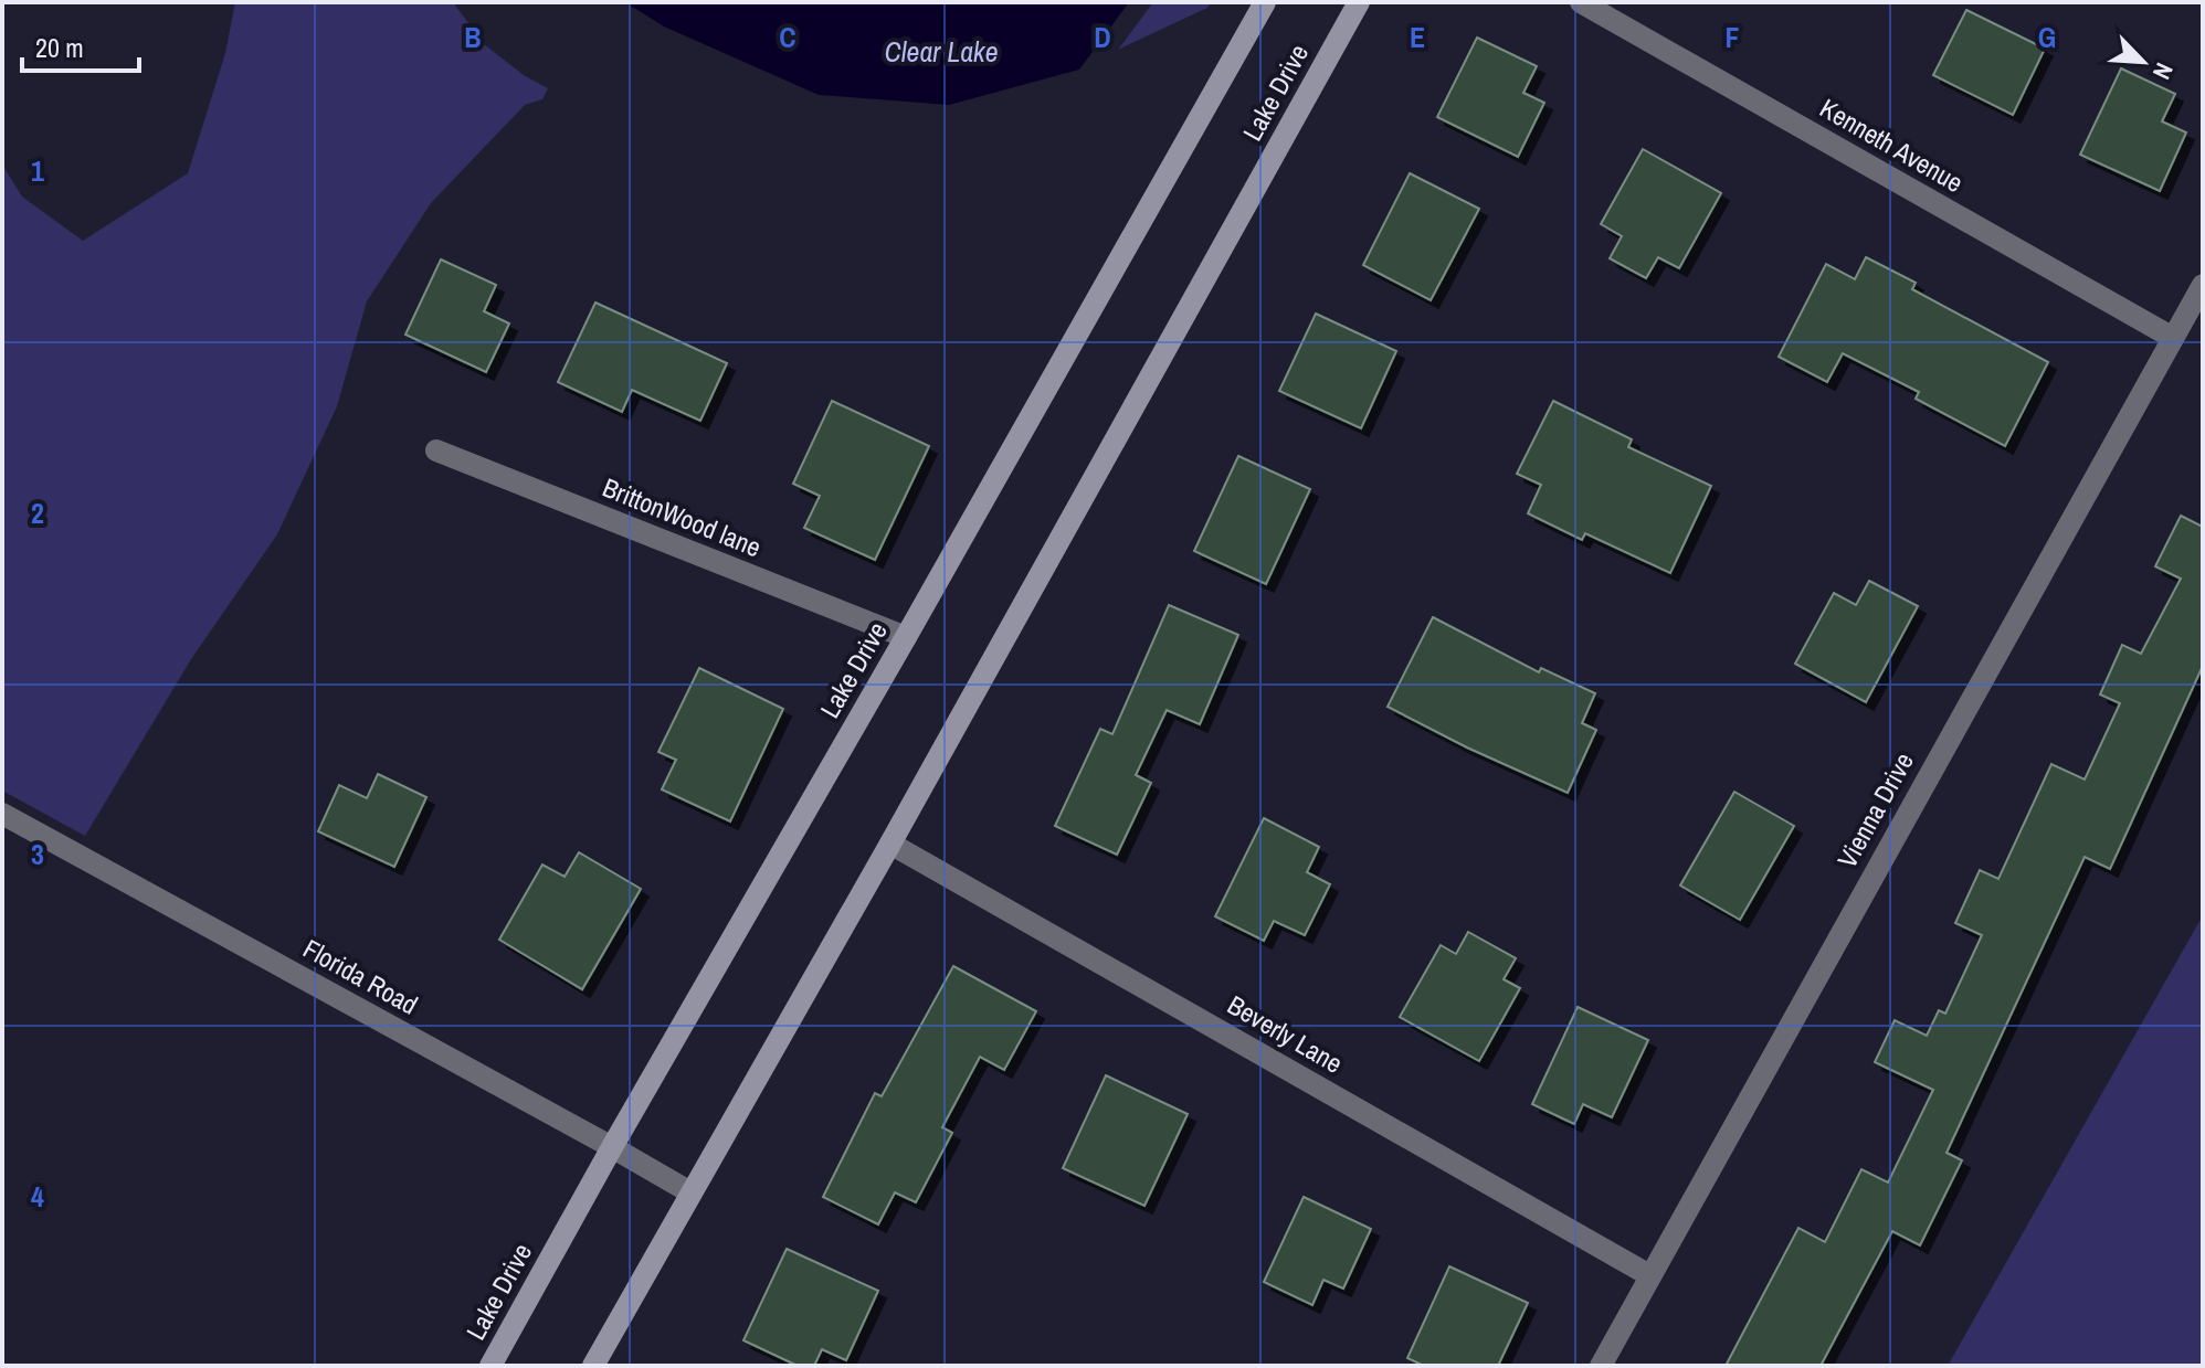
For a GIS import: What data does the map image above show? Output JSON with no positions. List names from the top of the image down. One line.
{"streets":{"main road":["Lake Drive"],"street":["Kenneth Avenue","BrittonWood lane","Vienna Drive","Florida Road","Beverly Lane"]},"crossings":[["Lake Drive","BrittonWood lane"],["Lake Drive","Florida Road"],["Lake Drive","Beverly Lane"],["Kenneth Avenue","Vienna Drive"],["Vienna Drive","Beverly Lane"]],"water":["Clear Lake"],"scale_bar":"20 m","north":"bottom right","grid":{"columns":["B","C","D","E","F","G"],"rows":["1","2","3","4"]}}
